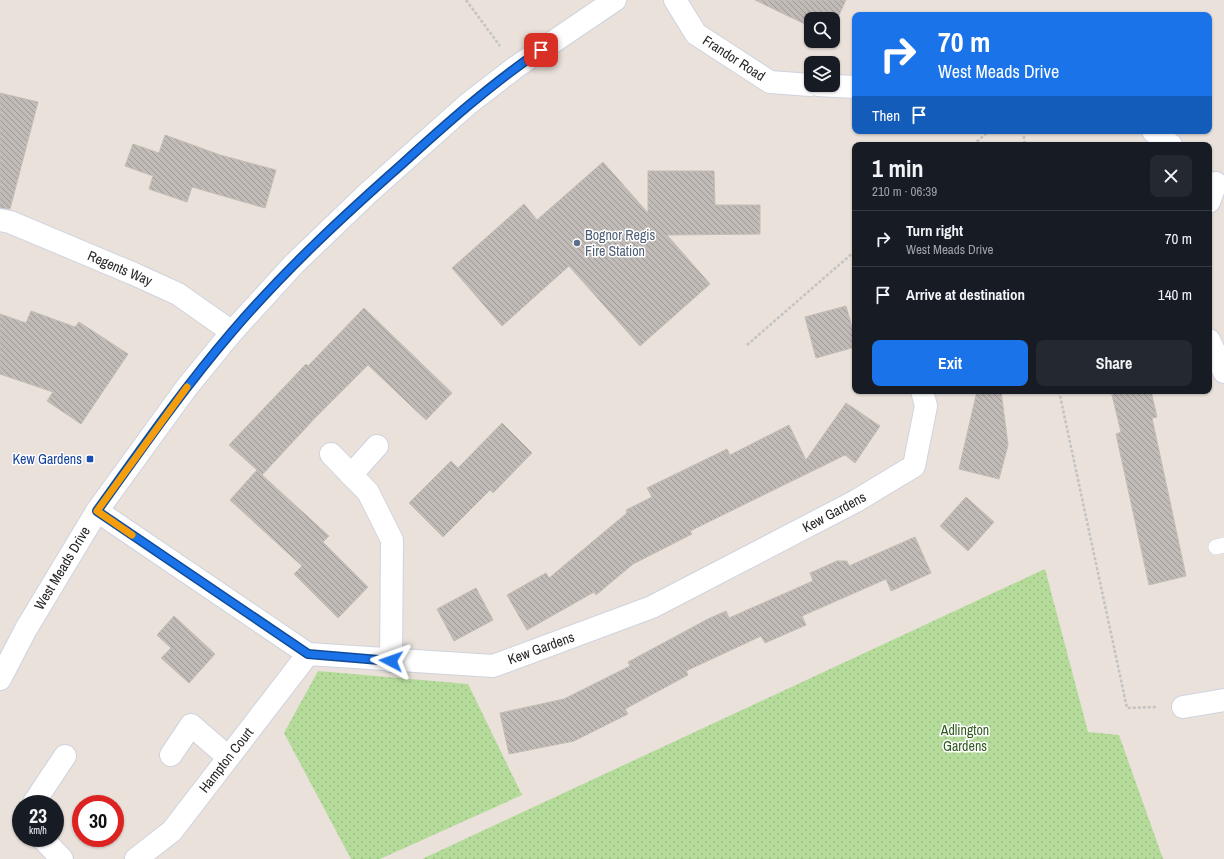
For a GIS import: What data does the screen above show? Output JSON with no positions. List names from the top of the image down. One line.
{"streets":{"street":["Frandor Road","Regents Way","Kew Gardens","West Meads Drive","Hampton Court"]},"crossings":[["Regents Way","West Meads Drive"],["Kew Gardens","West Meads Drive"],["Kew Gardens","Hampton Court"]],"parks":["Adlington Gardens"],"places":{"other":["Bognor Regis Fire Station"],"transit":["Kew Gardens"]},"page":{"turn":["70 m","West Meads Drive"],"then":"Then","heading":["1 min","210 m · 06:39"],"list":[{"name":"Turn right","note":"West Meads Drive","value":"70 m"},{"name":"Arrive at destination","value":"140 m"}],"buttons":["Exit","Share"],"speed":"23 km/h","limit":"30"}}
